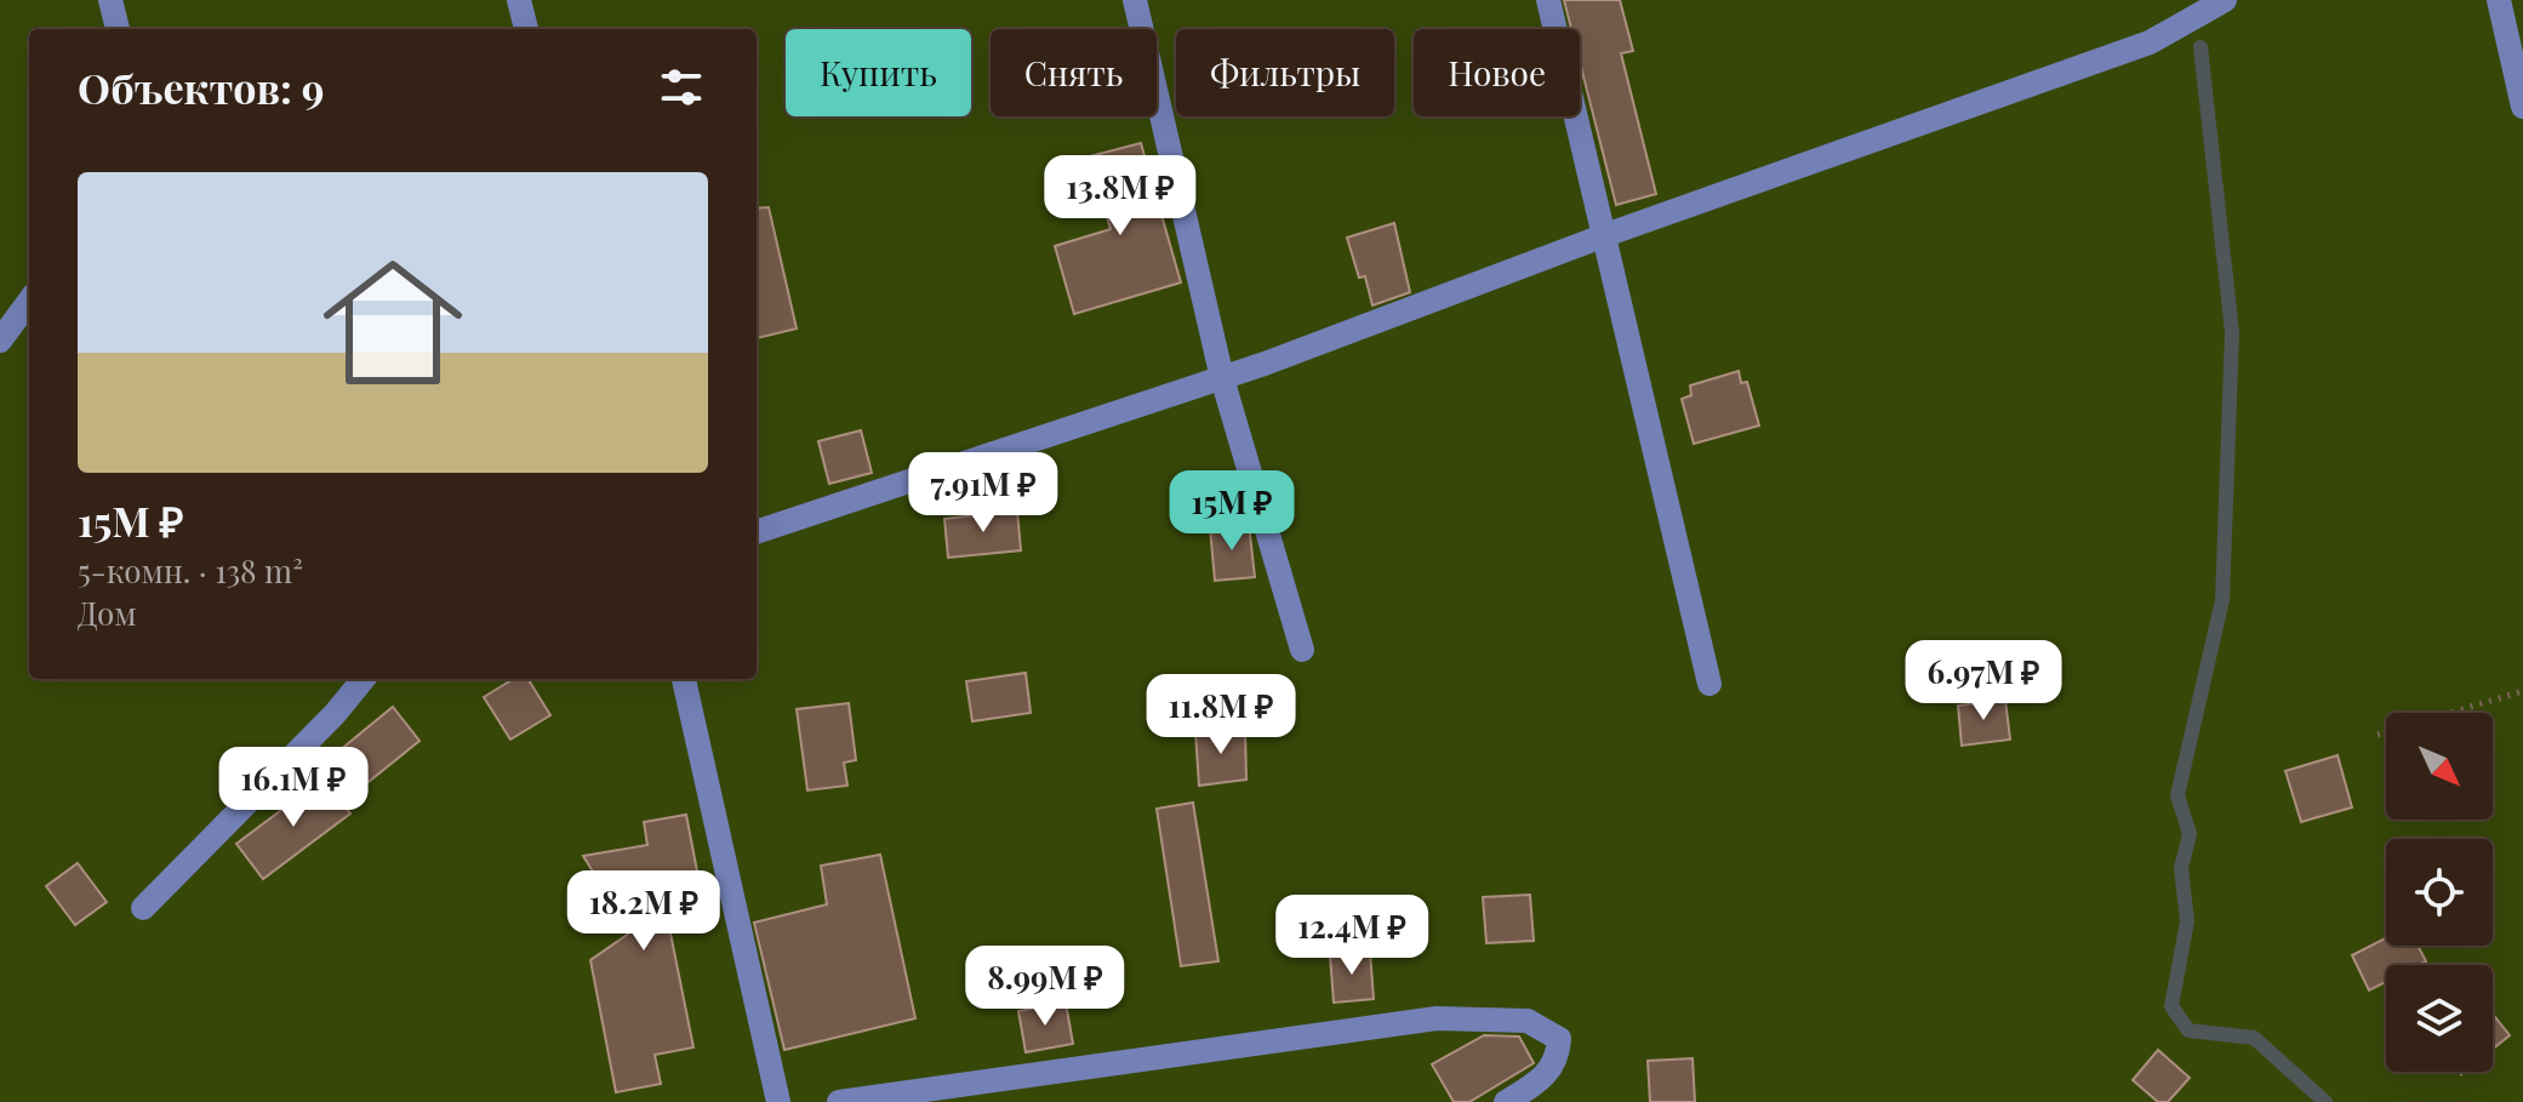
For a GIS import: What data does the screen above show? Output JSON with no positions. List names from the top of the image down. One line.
{"north":"bottom right","page":{"chip":["Купить","Снять","Фильтры","Новое"],"heading":"Объектов: 9","list":[{"name":"15M ₽","note":"5-комн. · 138 m² · Дом"}],"price":["13.8M ₽","7.91M ₽","15M ₽","6.97M ₽","11.8M ₽","16.1M ₽","18.2M ₽","12.4M ₽","8.99M ₽"]}}
